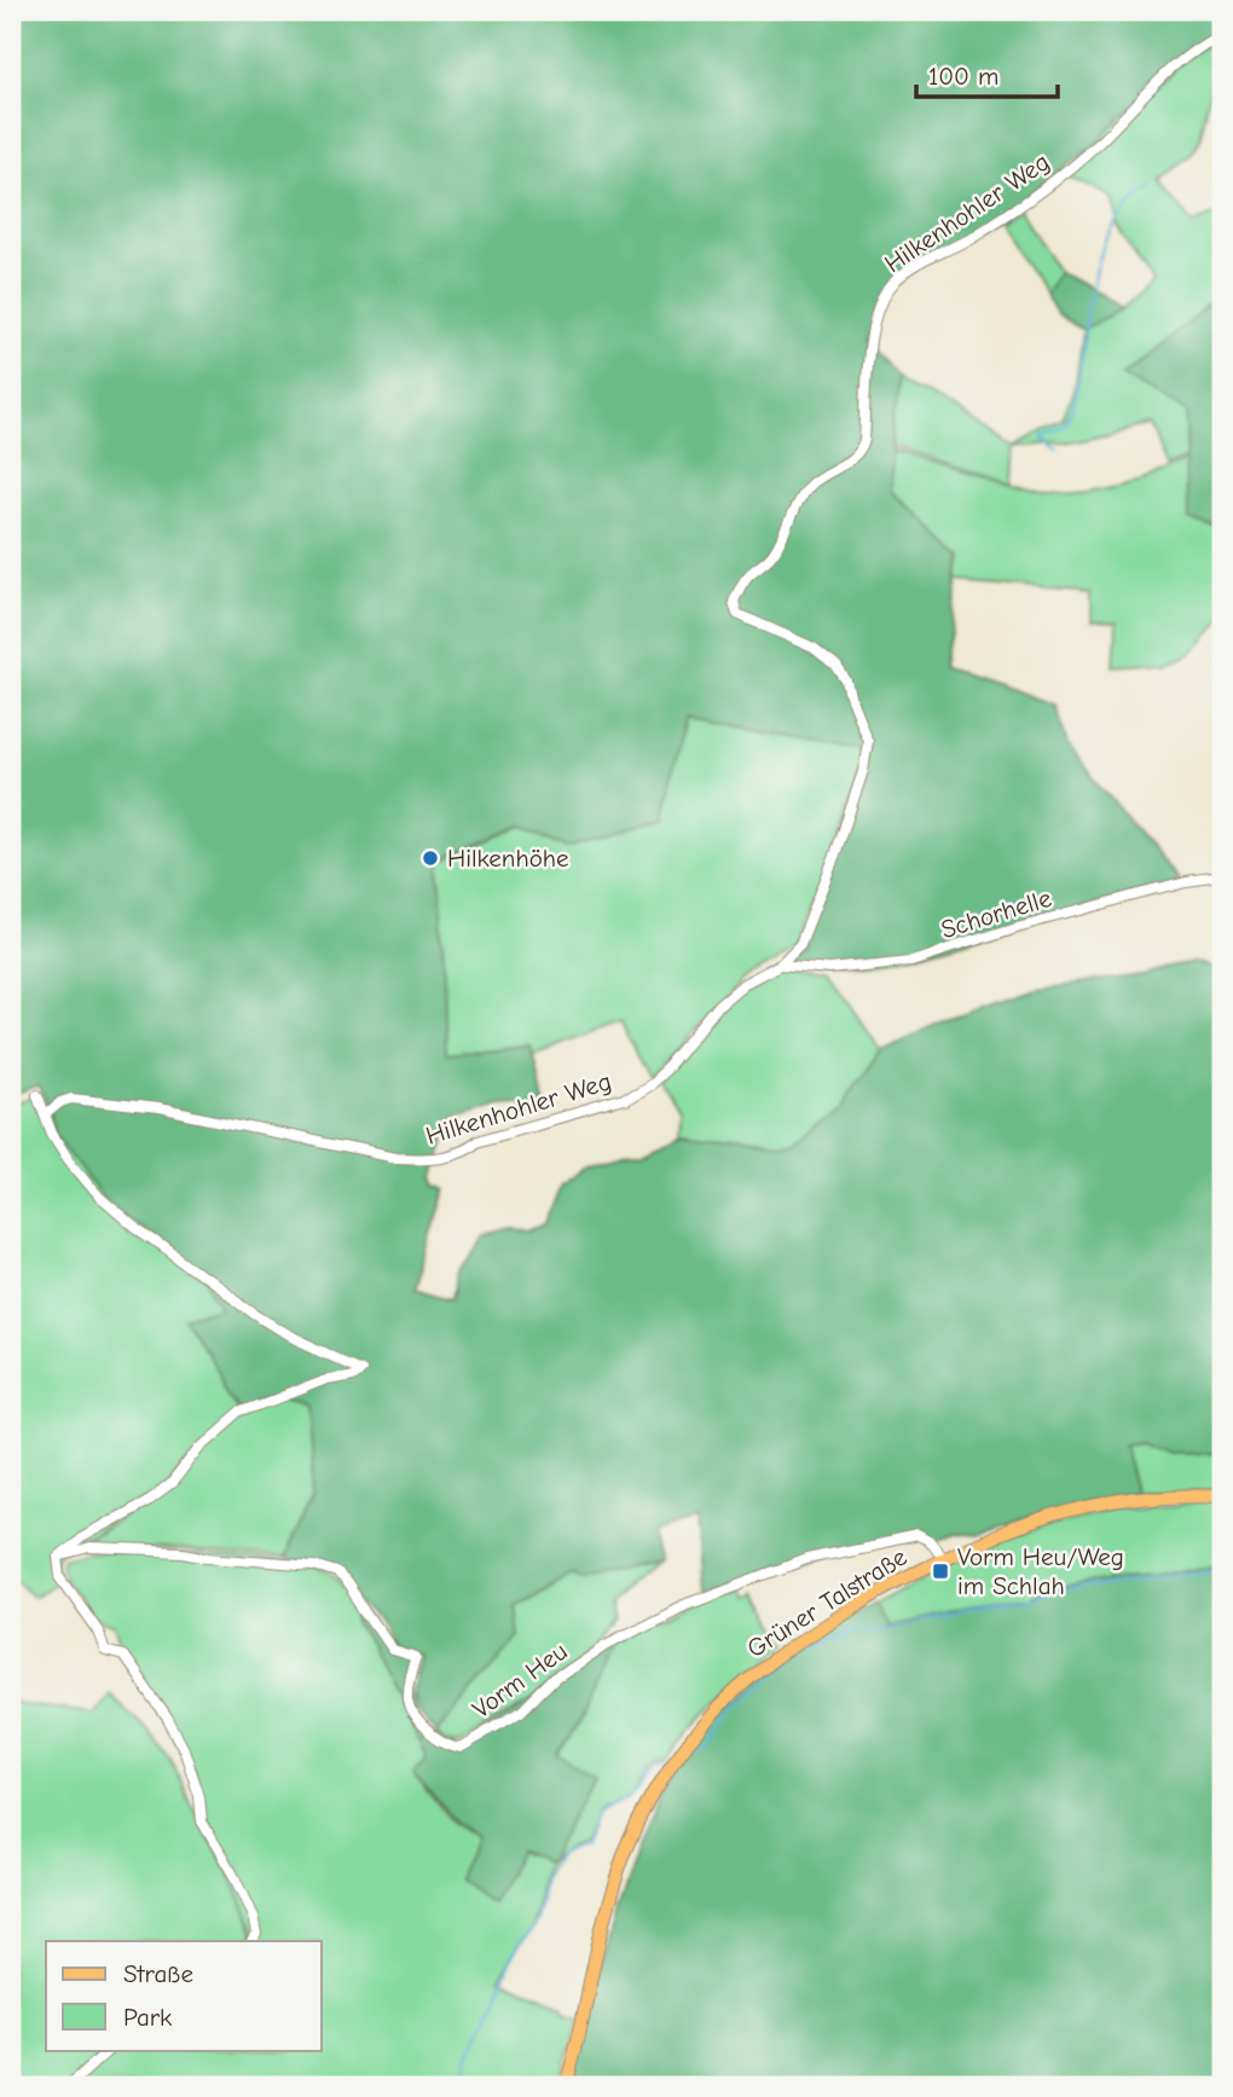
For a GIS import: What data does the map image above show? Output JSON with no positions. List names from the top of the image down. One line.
{"streets":{"main road":["Grüner Talstraße"],"street":["Hilkenhohler Weg","Schorhelle","Vorm Heu"]},"crossings":[["Hilkenhohler Weg","Schorhelle"],["Grüner Talstraße","Vorm Heu"]],"places":{"other":["Hilkenhöhe"],"transit":["Vorm Heu/Weg im Schlah"]},"legend":["Straße","Park"],"scale_bar":"100 m"}
